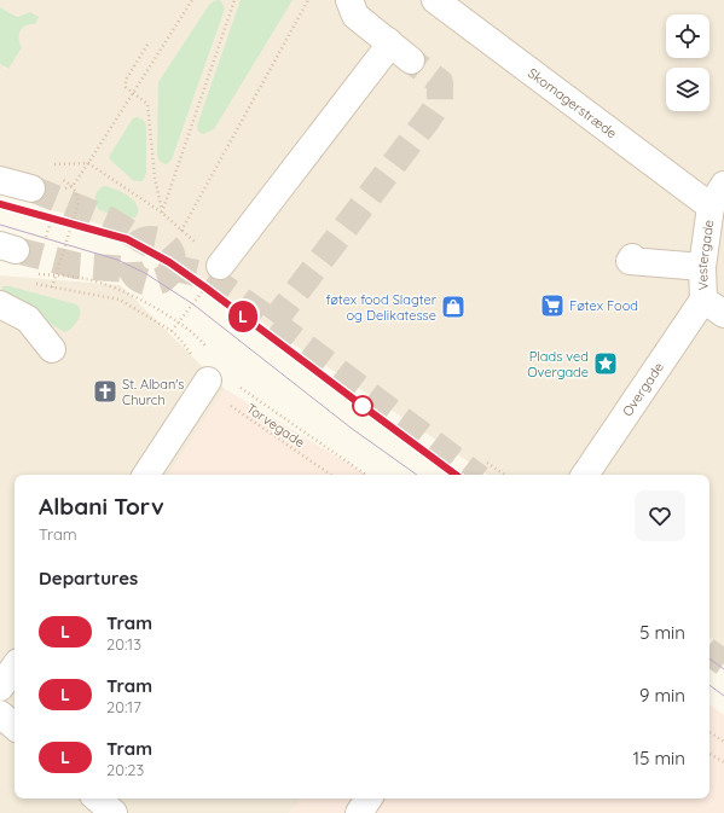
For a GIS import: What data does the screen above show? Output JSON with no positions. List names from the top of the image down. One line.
{"streets":{"street":["Skomagerstræde","Vestergade","Overgade"],"path":["Torvegade"]},"crossings":[["Skomagerstræde","Vestergade"],["Vestergade","Overgade"]],"places":{"supermarket":["Føtex Food"],"shop":["føtex food Slagter og Delikatesse"],"place":["Plads ved Overgade"],"church":["St. Alban's Church"]},"lines":["tram line L"],"page":{"on_map":"L","heading":[["Albani Torv","Tram"],"Departures"],"list":[{"mark":"L","name":"Tram","note":"20:13","value":"5 min"},{"mark":"L","name":"Tram","note":"20:17","value":"9 min"},{"mark":"L","name":"Tram","note":"20:23","value":"15 min"}]}}
